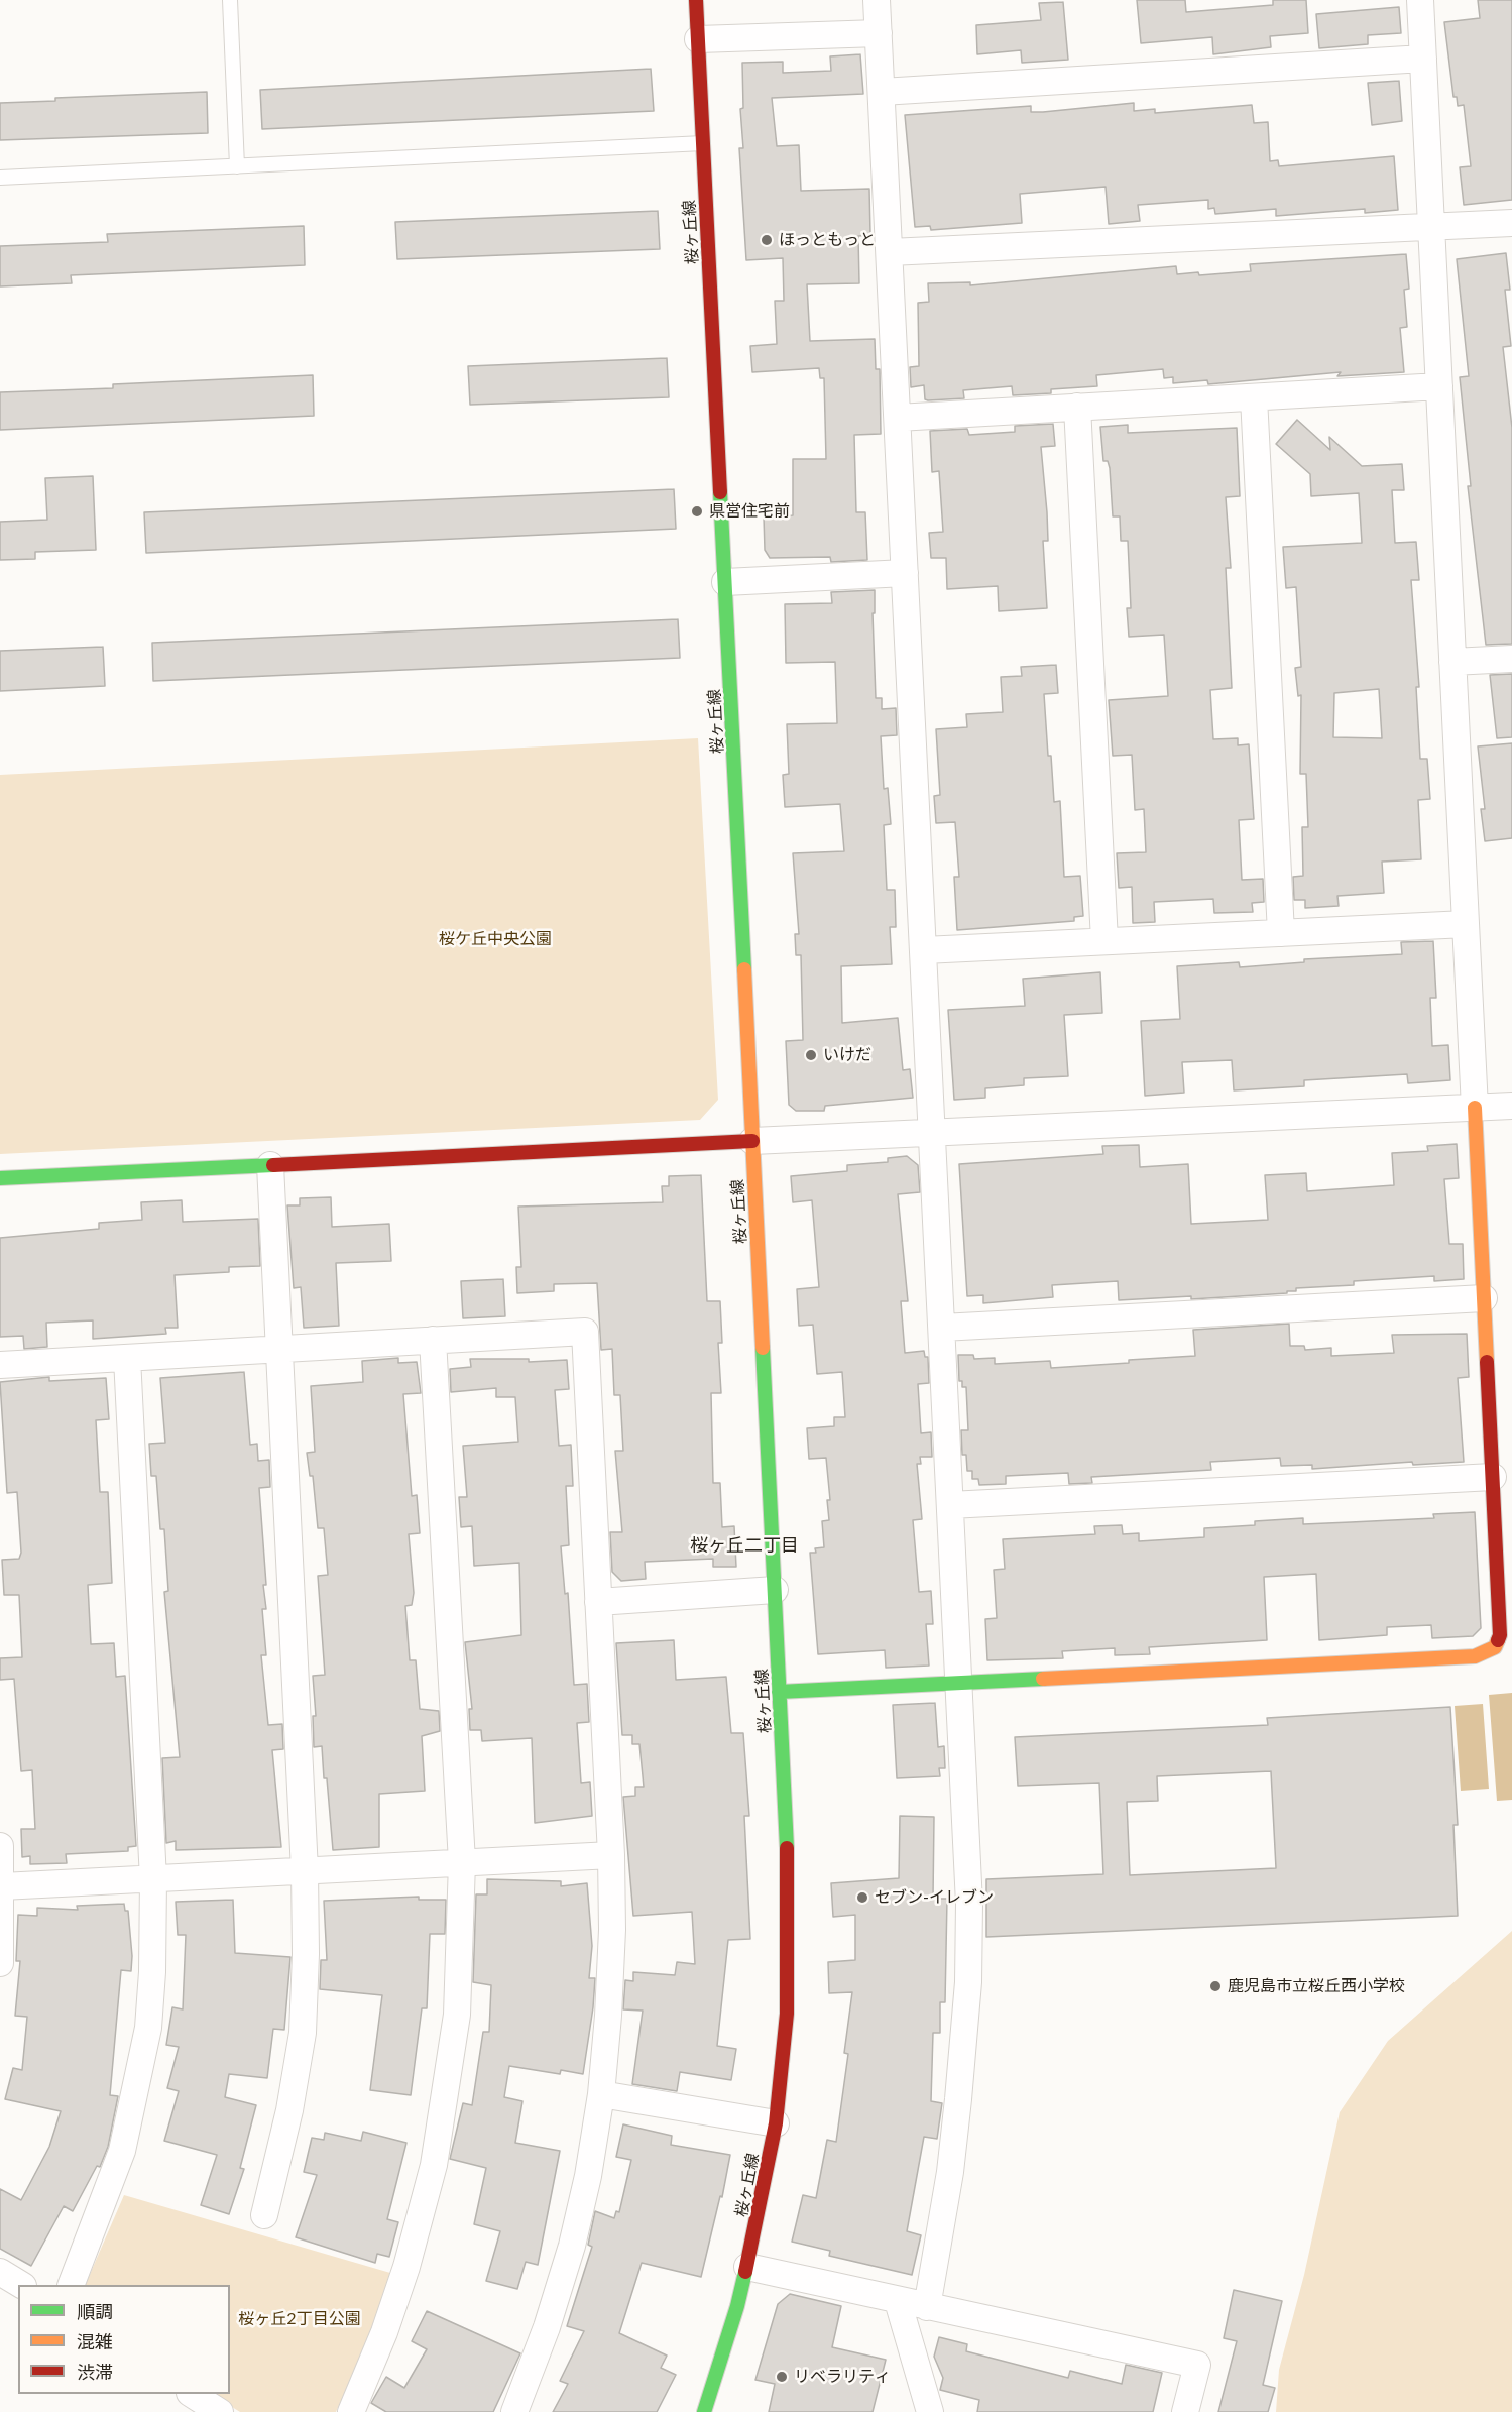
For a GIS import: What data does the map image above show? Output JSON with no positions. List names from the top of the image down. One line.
{"streets":{"street":["桜ヶ丘線"]},"districts":["桜ヶ丘二丁目"],"parks":["桜ケ丘中央公園","桜ヶ丘2丁目公園"],"places":["ほっともっと","県営住宅前","いけだ","セブン-イレブン","鹿児島市立桜丘西小学校","リベラリティ"],"legend":["順調","混雑","渋滞"]}
